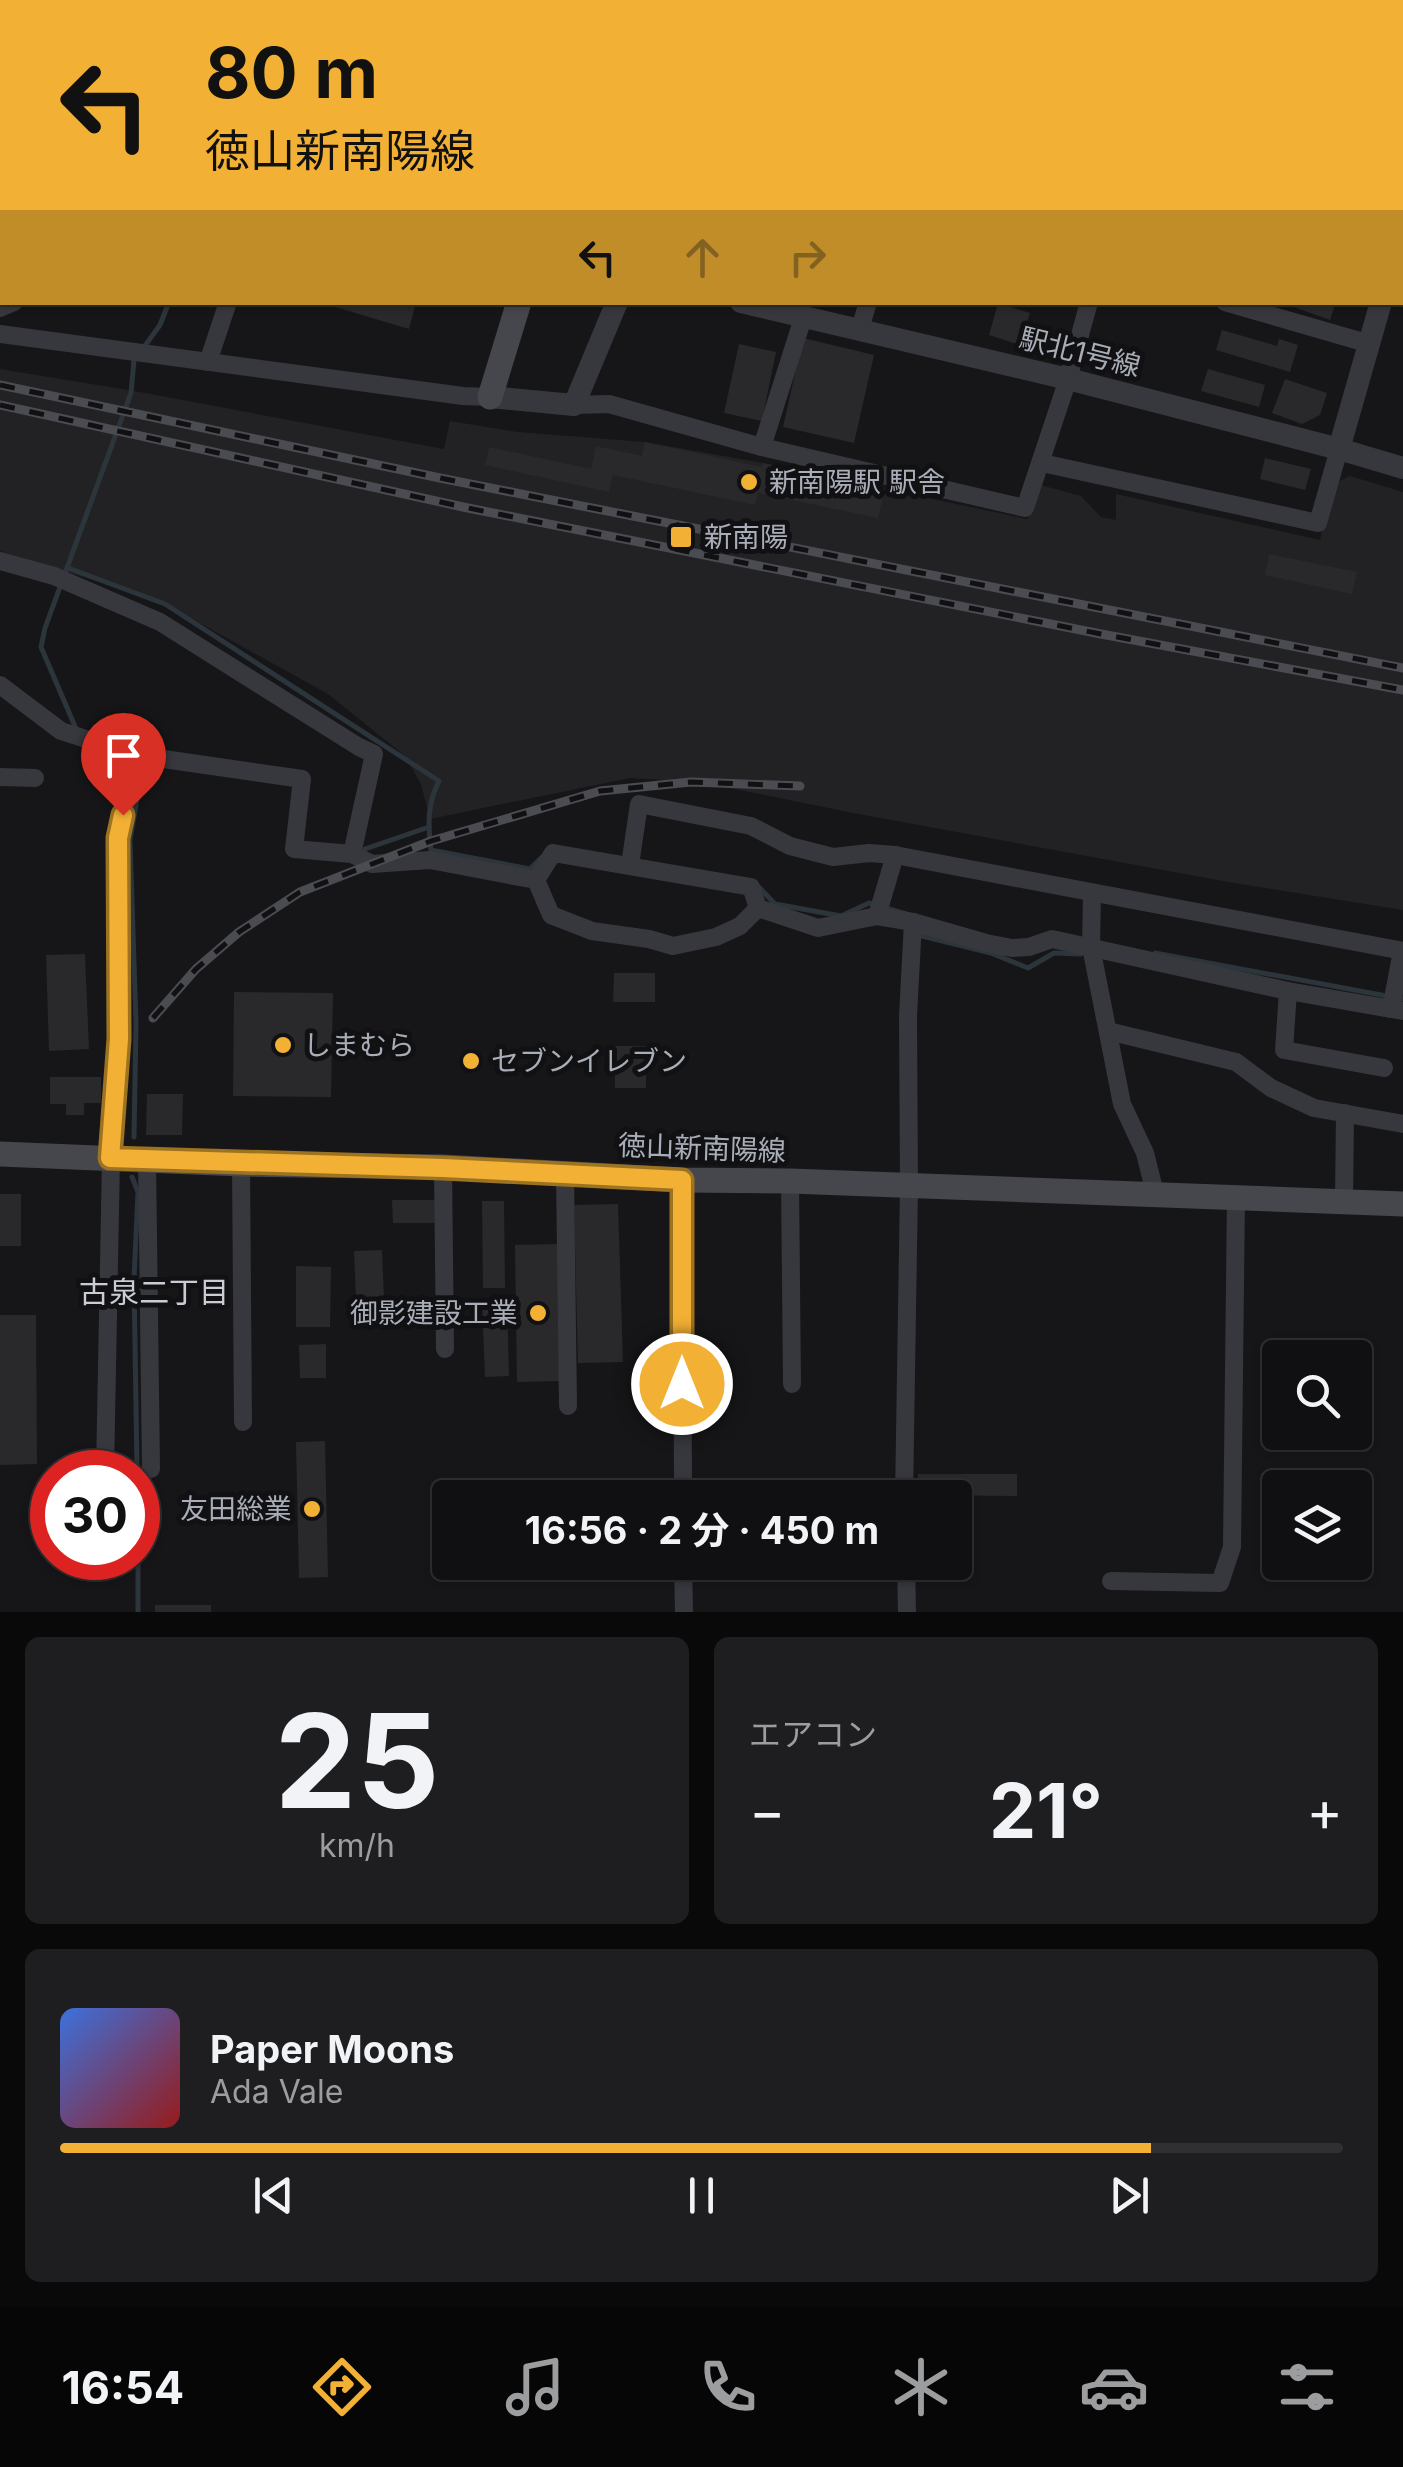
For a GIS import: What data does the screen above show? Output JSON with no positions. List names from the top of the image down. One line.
{"streets":{"main road":["徳山新南陽線"],"street":["駅北1号線"]},"districts":["古泉二丁目"],"places":{"other":["新南陽駅 駅舎","しまむら","セブンイレブン","御影建設工業","友田総業"],"transit":["新南陽"]},"page":{"turn":["80 m","徳山新南陽線"],"limit":"30","trip":"16:56 · 2 分 · 450 m","tile":[["25","km/h"],"エアコン"],"heat":["−","21°","+"],"song":["Paper Moons","Ada Vale"],"tabs":"16:54"}}
